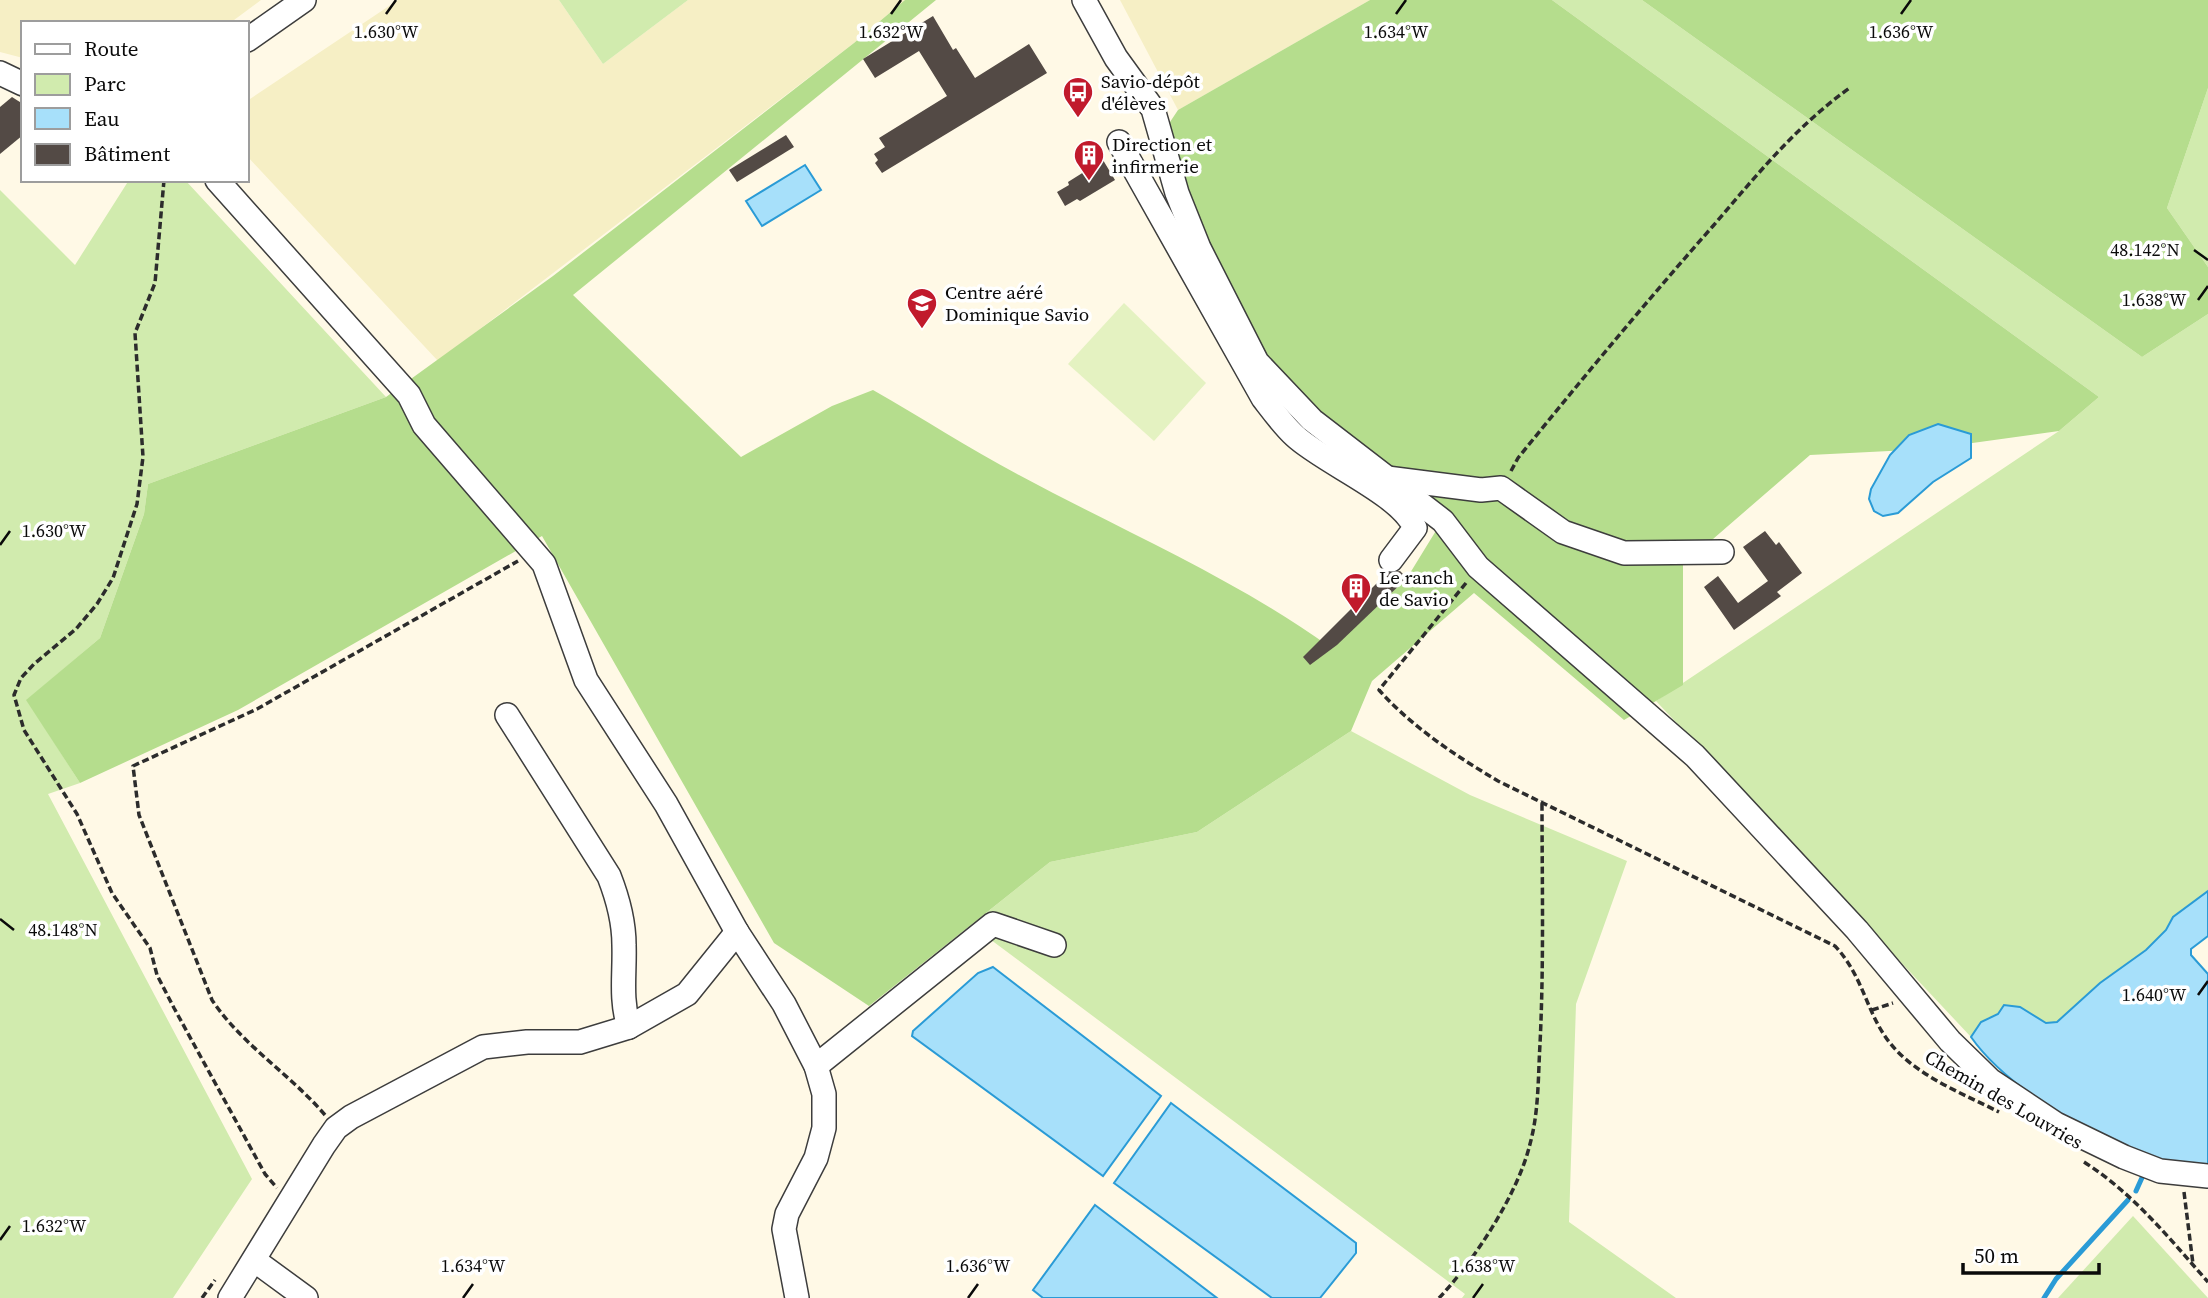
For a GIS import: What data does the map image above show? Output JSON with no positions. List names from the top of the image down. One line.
{"streets":{"path":["Chemin des Louvries"]},"places":{"bus stop":["Savio-dépôt d'élèves"],"building":["Direction et infirmerie","Le ranch de Savio"],"school or university":["Centre aéré Dominique Savio"]},"legend":["Route","Parc","Eau","Bâtiment"],"scale_bar":"50 m","coordinates":["1.630°W","1.632°W","1.634°W","1.636°W","48.142°N","1.638°W","48.148°N","1.640°W"]}
